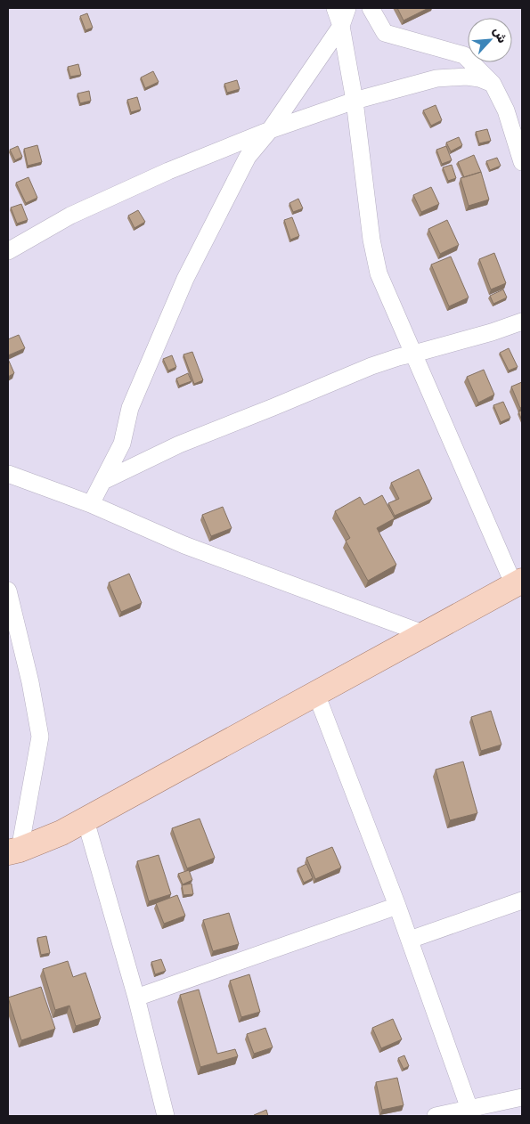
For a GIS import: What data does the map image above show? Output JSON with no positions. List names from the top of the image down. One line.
{"north":"top right"}
